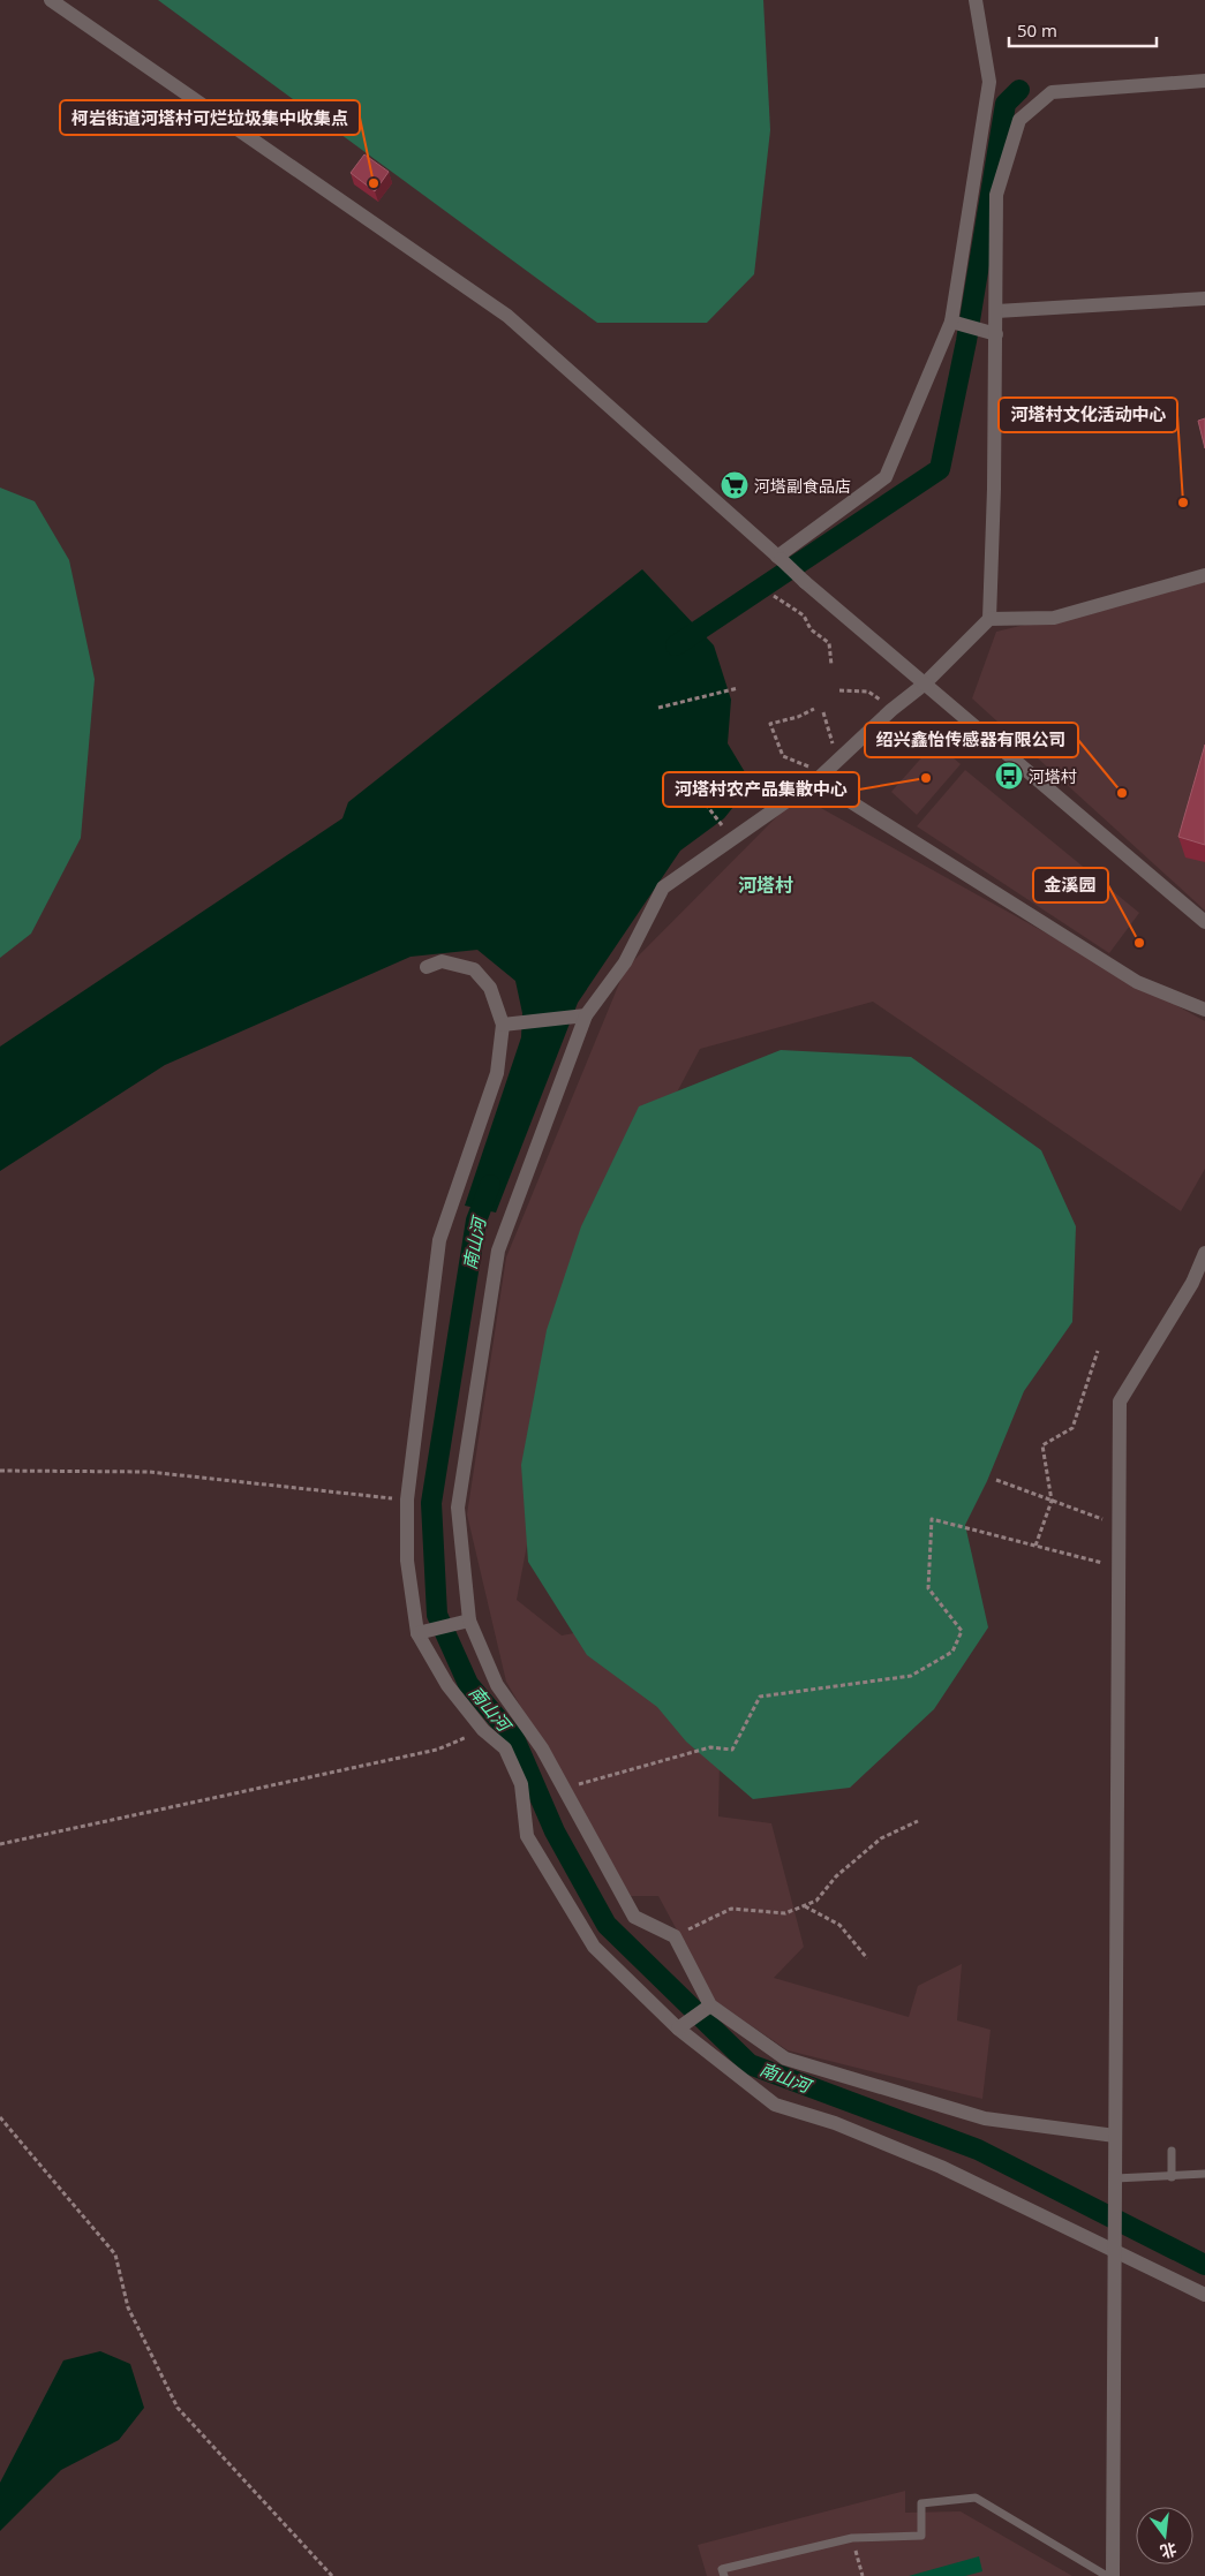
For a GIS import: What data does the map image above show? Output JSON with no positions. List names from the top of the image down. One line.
{"districts":["河塔村"],"water":["南山河"],"places":{"other":["柯岩街道河塔村可烂垃圾集中收集点","河塔村文化活动中心","河塔村农产品集散中心","绍兴鑫怡传感器有限公司","金溪园"],"supermarket":["河塔副食品店"],"bus stop":["河塔村"]},"scale_bar":"50 m","north":"bottom"}
